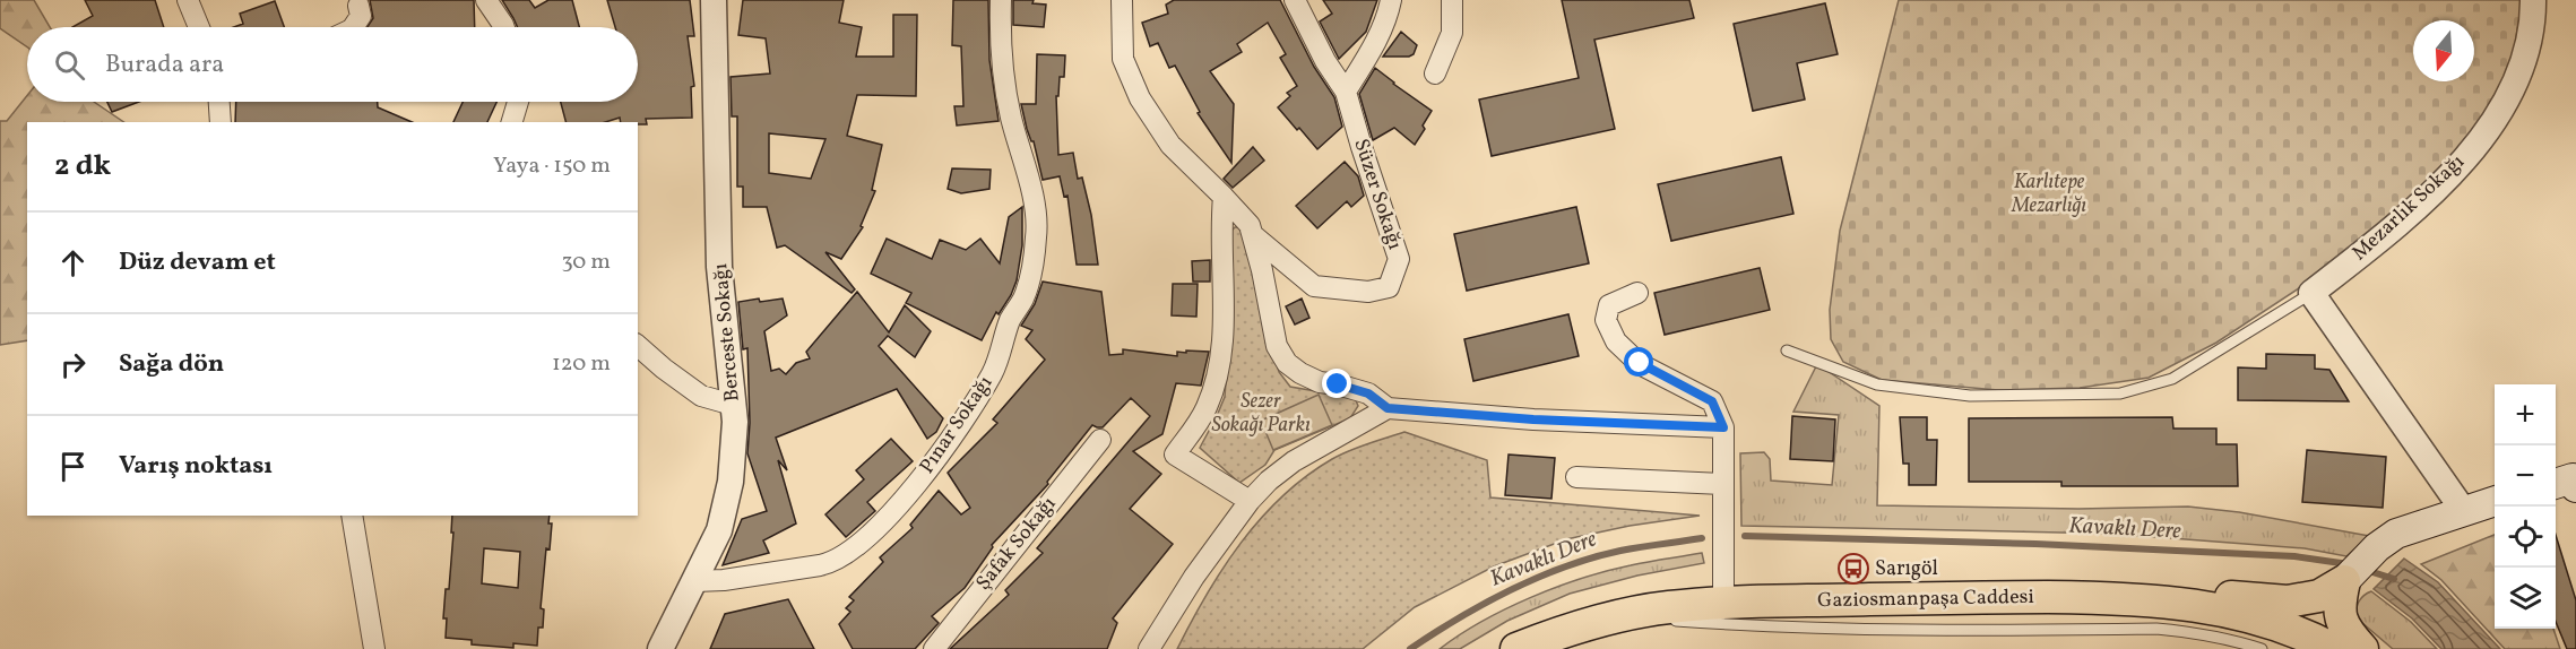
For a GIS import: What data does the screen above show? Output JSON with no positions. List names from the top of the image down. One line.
{"streets":{"main road":["Gaziosmanpaşa Caddesi"],"street":["Süzer Sokağı","Mezarlık Sokağı","Berceste Sokağı","Pınar Sokağı","Şafak Sokağı"]},"crossings":[["Berceste Sokağı","Pınar Sokağı"]],"water":["Kavaklı Dere"],"parks":["Karlıtepe Mezarlığı","Sezer Sokağı Parkı"],"places":{"bus stop":["Sarıgöl"]},"north":"bottom","page":{"search":"Burada ara","heading":["2 dk","Yaya · 150 m"],"list":[["Düz devam et","30 m"],["Sağa dön","120 m"],"Varış noktası"],"map_buttons":["+","−"]}}
